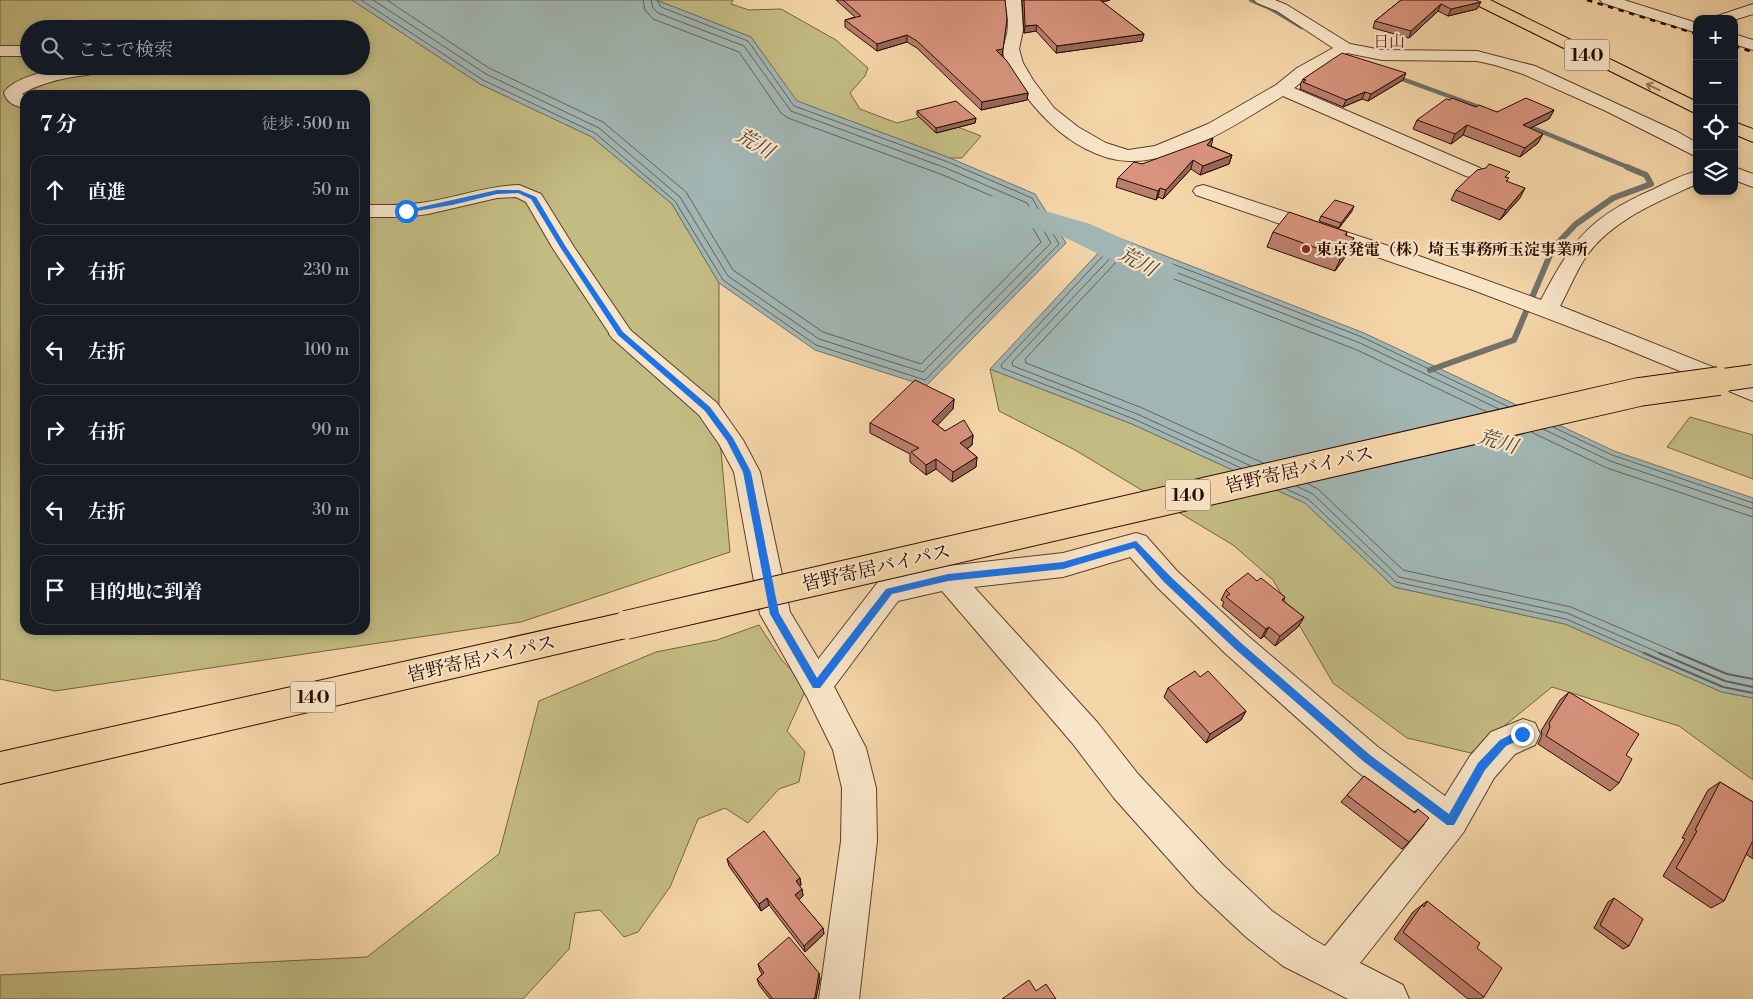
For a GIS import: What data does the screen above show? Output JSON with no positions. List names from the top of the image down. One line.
{"streets":{"highway":["140","皆野寄居バイパス"]},"districts":["日山"],"water":["荒川"],"places":["東京発電（株）埼玉事務所玉淀事業所"],"page":{"map_buttons":["+","−"],"search":"ここで検索","heading":["7 分","徒歩 · 500 m"],"list":[["直進","50 m"],["右折","230 m"],["左折","100 m"],["右折","90 m"],["左折","30 m"],"目的地に到着"]}}
